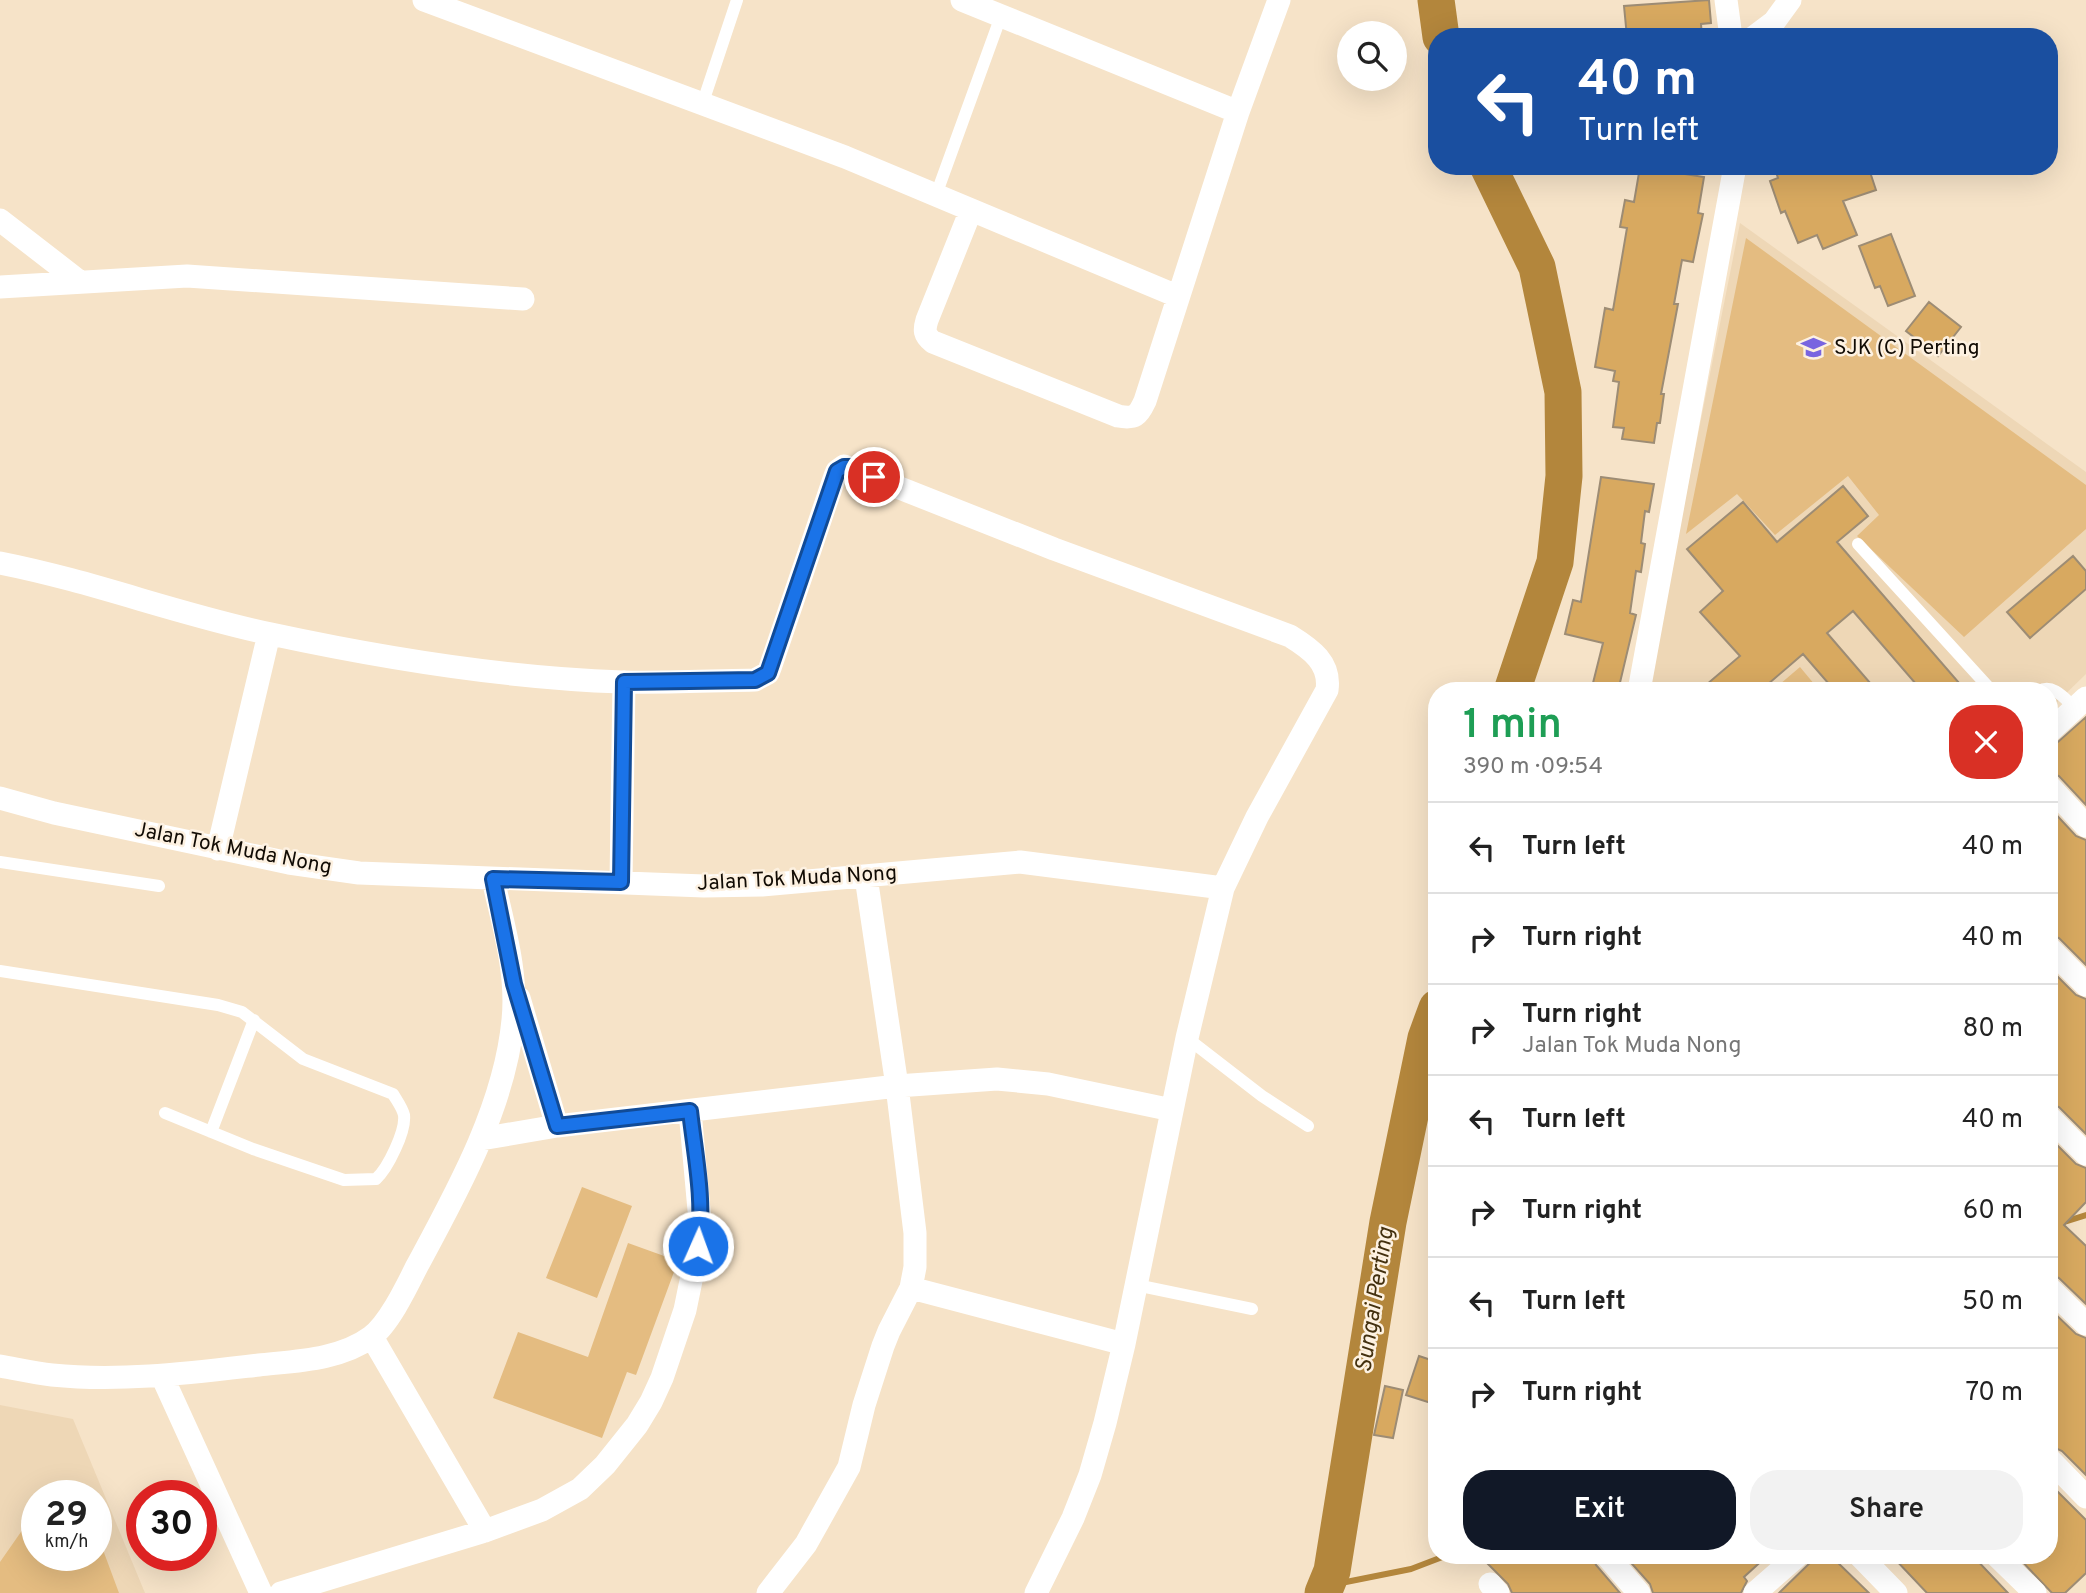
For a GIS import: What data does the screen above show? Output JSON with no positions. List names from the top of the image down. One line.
{"streets":{"street":["Jalan Tok Muda Nong"]},"water":["Sungai Perting"],"places":{"school or university":["SJK (C) Perting"]},"page":{"turn":["40 m","Turn left"],"heading":["1 min","390 m · 09:54"],"list":[{"name":"Turn left","value":"40 m"},{"name":"Turn right","value":"40 m"},{"name":"Turn right","note":"Jalan Tok Muda Nong","value":"80 m"},{"name":"Turn left","value":"40 m"},{"name":"Turn right","value":"60 m"},{"name":"Turn left","value":"50 m"},{"name":"Turn right","value":"70 m"}],"buttons":["Exit","Share"],"speed":"29 km/h","limit":"30"}}
